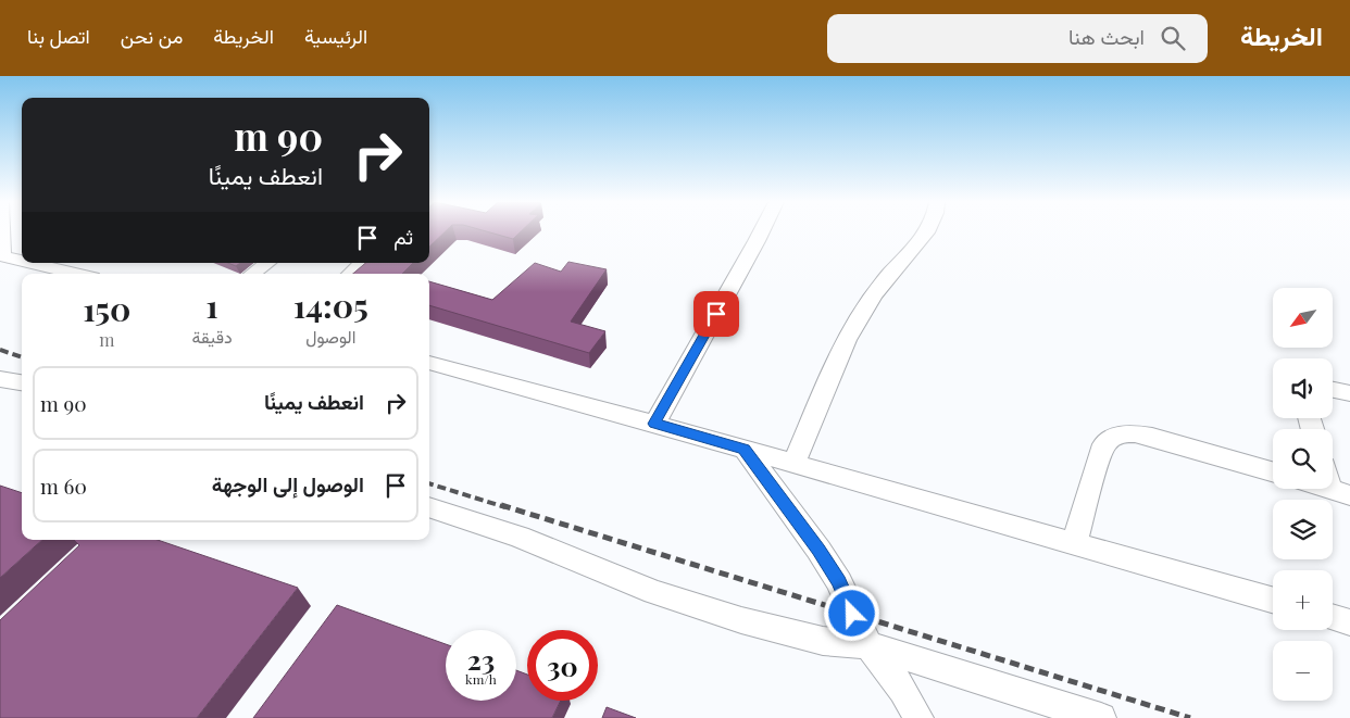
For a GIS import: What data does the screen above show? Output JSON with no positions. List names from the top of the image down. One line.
{"north":"bottom left","page":{"header":"الخريطة","search":"ابحث هنا","nav":["الرئيسية","الخريطة","من نحن","اتصل بنا"],"turn":["90 m","انعطف يمينًا"],"then":"ثم","eta":["14:05","الوصول","1","دقيقة","150","m"],"map_buttons":["+","−"],"list":[{"name":"انعطف يمينًا","value":"90 m"},{"name":"الوصول إلى الوجهة","value":"60 m"}],"speed":"23 km/h","limit":"30"}}
